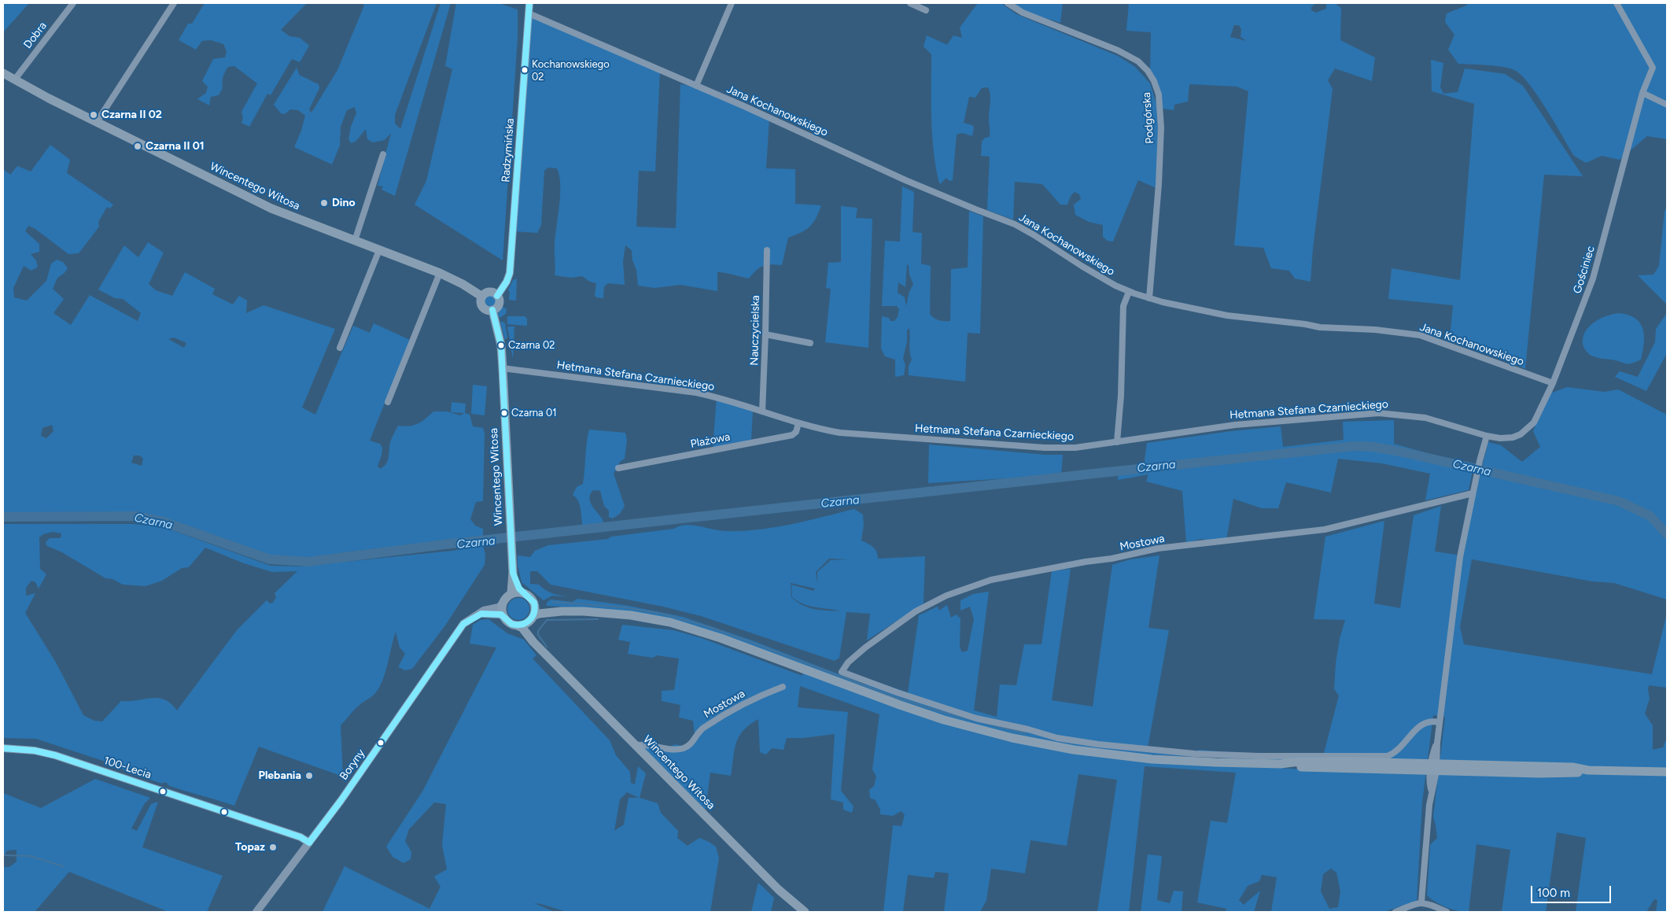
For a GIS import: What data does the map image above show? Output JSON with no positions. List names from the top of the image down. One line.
{"streets":{"main road":["Wincentego Witosa"],"street":["Dobra","Jana Kochanowskiego","Podgórska","Radzymińska","Gościniec","Nauczycielska","Hetmana Stefana Czarnieckiego","Plażowa","Mostowa","Boryny","100-Lecia"]},"crossings":[["Dobra","Wincentego Witosa"],["Jana Kochanowskiego","Podgórska"],["Jana Kochanowskiego","Radzymińska"],["Jana Kochanowskiego","Gościniec"],["Radzymińska","Wincentego Witosa"],["Wincentego Witosa","Hetmana Stefana Czarnieckiego"],["Wincentego Witosa","Mostowa"],["Wincentego Witosa","Boryny"],["Gościniec","Hetmana Stefana Czarnieckiego"],["Nauczycielska","Hetmana Stefana Czarnieckiego"],["Hetmana Stefana Czarnieckiego","Plażowa"],["Boryny","100-Lecia"]],"water":["Czarna"],"places":["Kochanowskiego 02","Czarna II 02","Czarna II 01","Dino","Czarna 02","Czarna 01","Plebania","Topaz"],"scale_bar":"100 m"}
